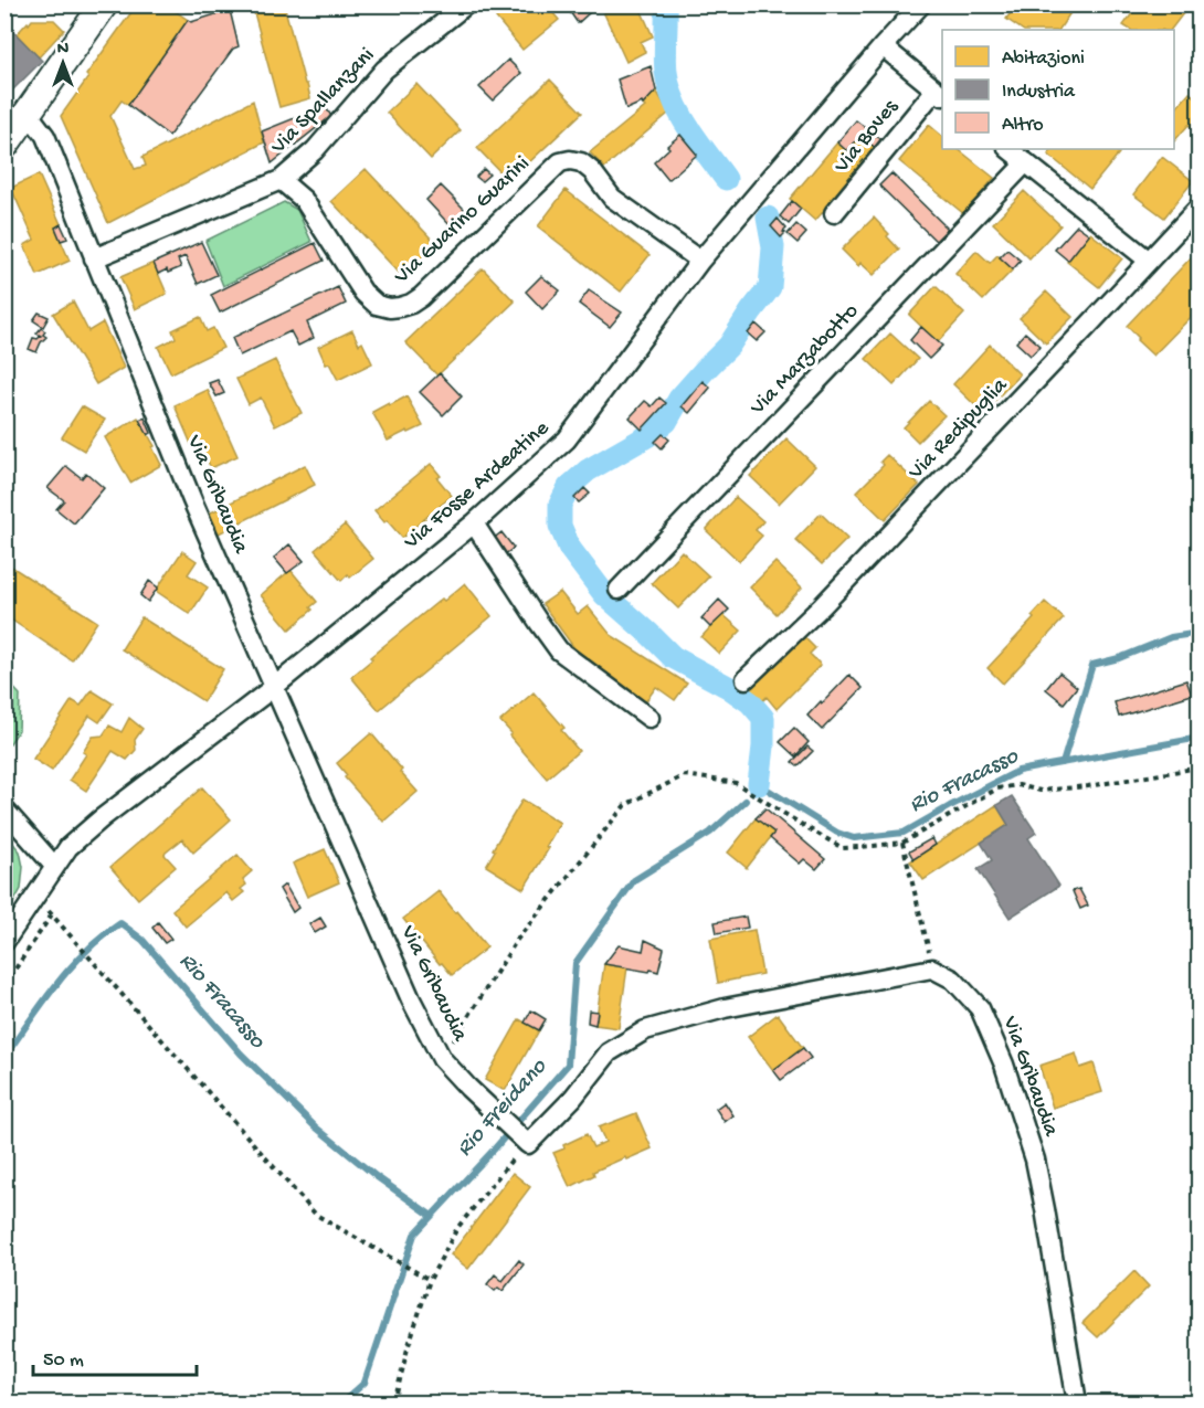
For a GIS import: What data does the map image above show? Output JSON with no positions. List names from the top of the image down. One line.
{"streets":{"street":["Via Spallanzani","Via Boves","Via Guarino Guarini","Via Marzabotto","Via Redipuglia","Via Fosse Ardeatine","Via Gribaudia"]},"crossings":[["Via Spallanzani","Via Guarino Guarini"],["Via Spallanzani","Via Gribaudia"],["Via Boves","Via Fosse Ardeatine"],["Via Guarino Guarini","Via Fosse Ardeatine"],["Via Fosse Ardeatine","Via Gribaudia"]],"water":["Rio Fracasso","Rio Freidano"],"legend":["Abitazioni","Industria","Altro"],"scale_bar":"50 m","north":"top"}
